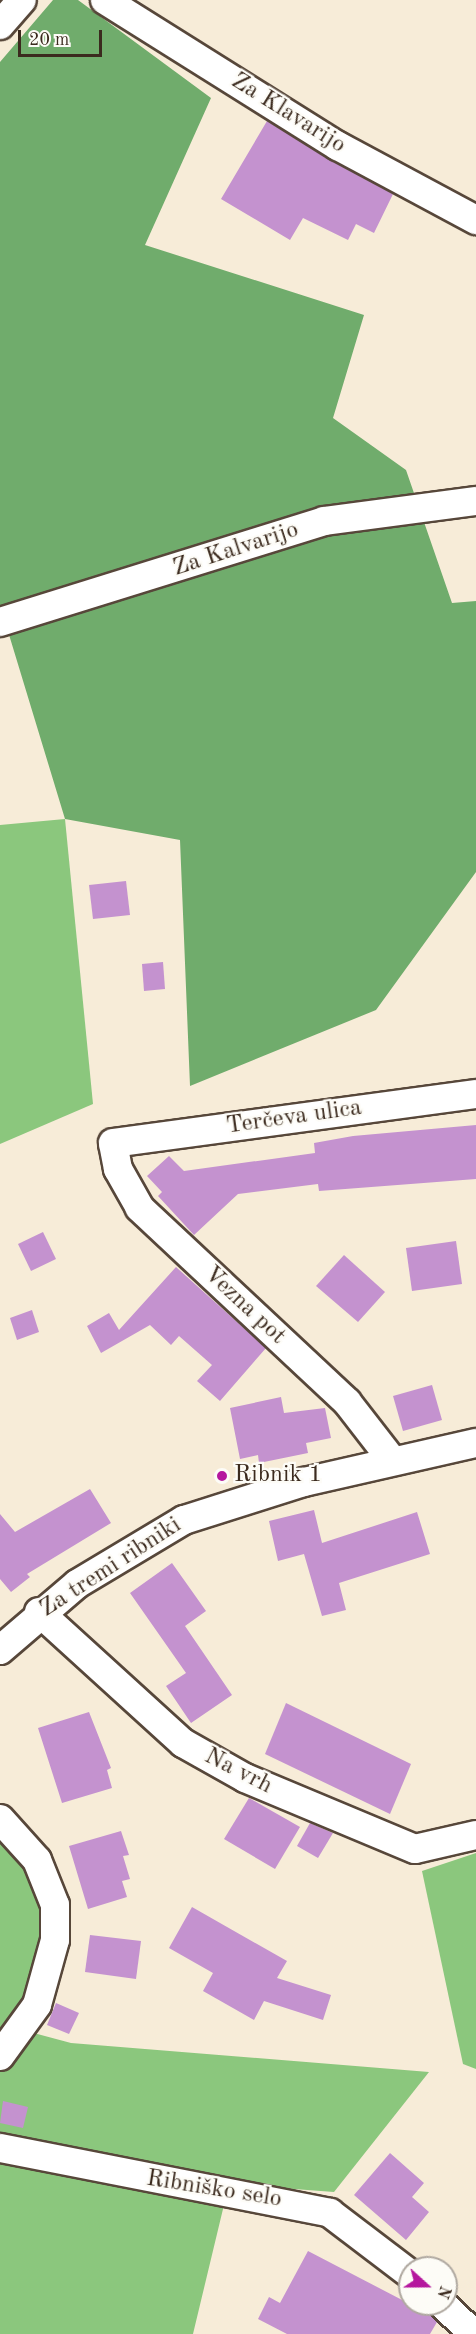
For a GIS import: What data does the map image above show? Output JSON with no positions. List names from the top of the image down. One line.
{"streets":{"street":["Za Klavarijo","Za Kalvarijo","Terčeva ulica","Vezna pot","Za tremi ribniki","Na vrh","Ribniško selo"]},"crossings":[["Terčeva ulica","Vezna pot"],["Vezna pot","Za tremi ribniki"],["Za tremi ribniki","Na vrh"]],"places":["Ribnik 1"],"scale_bar":"20 m","north":"right"}
